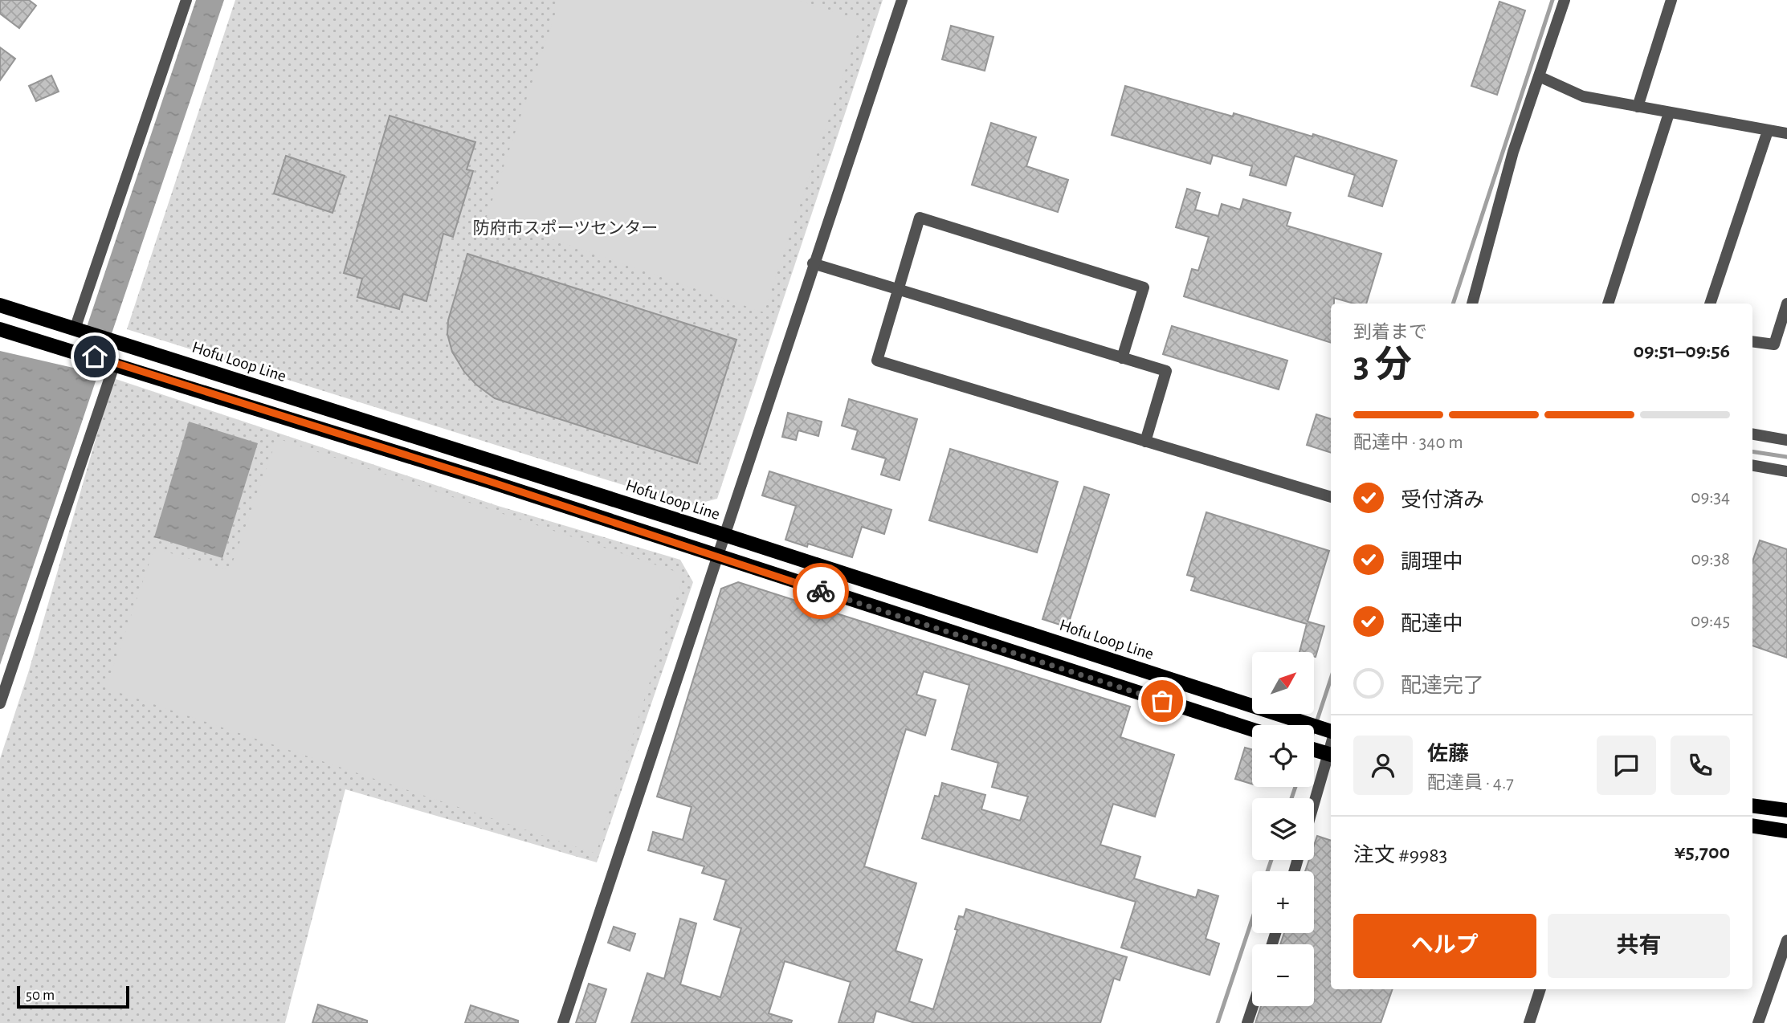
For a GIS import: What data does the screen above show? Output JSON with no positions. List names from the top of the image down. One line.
{"streets":{"main road":["Hofu Loop Line"]},"parks":["防府市スポーツセンター"],"scale_bar":"50 m","north":"top right","page":{"heading":["3 分","到着まで","09:51–09:56"],"panel":["佐藤","配達員 · 4.7","注文 #9983","¥5,700"],"bar":"配達中 · 340 m","list":[["受付済み","09:34"],["調理中","09:38"],["配達中","09:45"],"配達完了"],"map_buttons":["+","−"],"buttons":["ヘルプ","共有"],"scale":"50 m"}}
